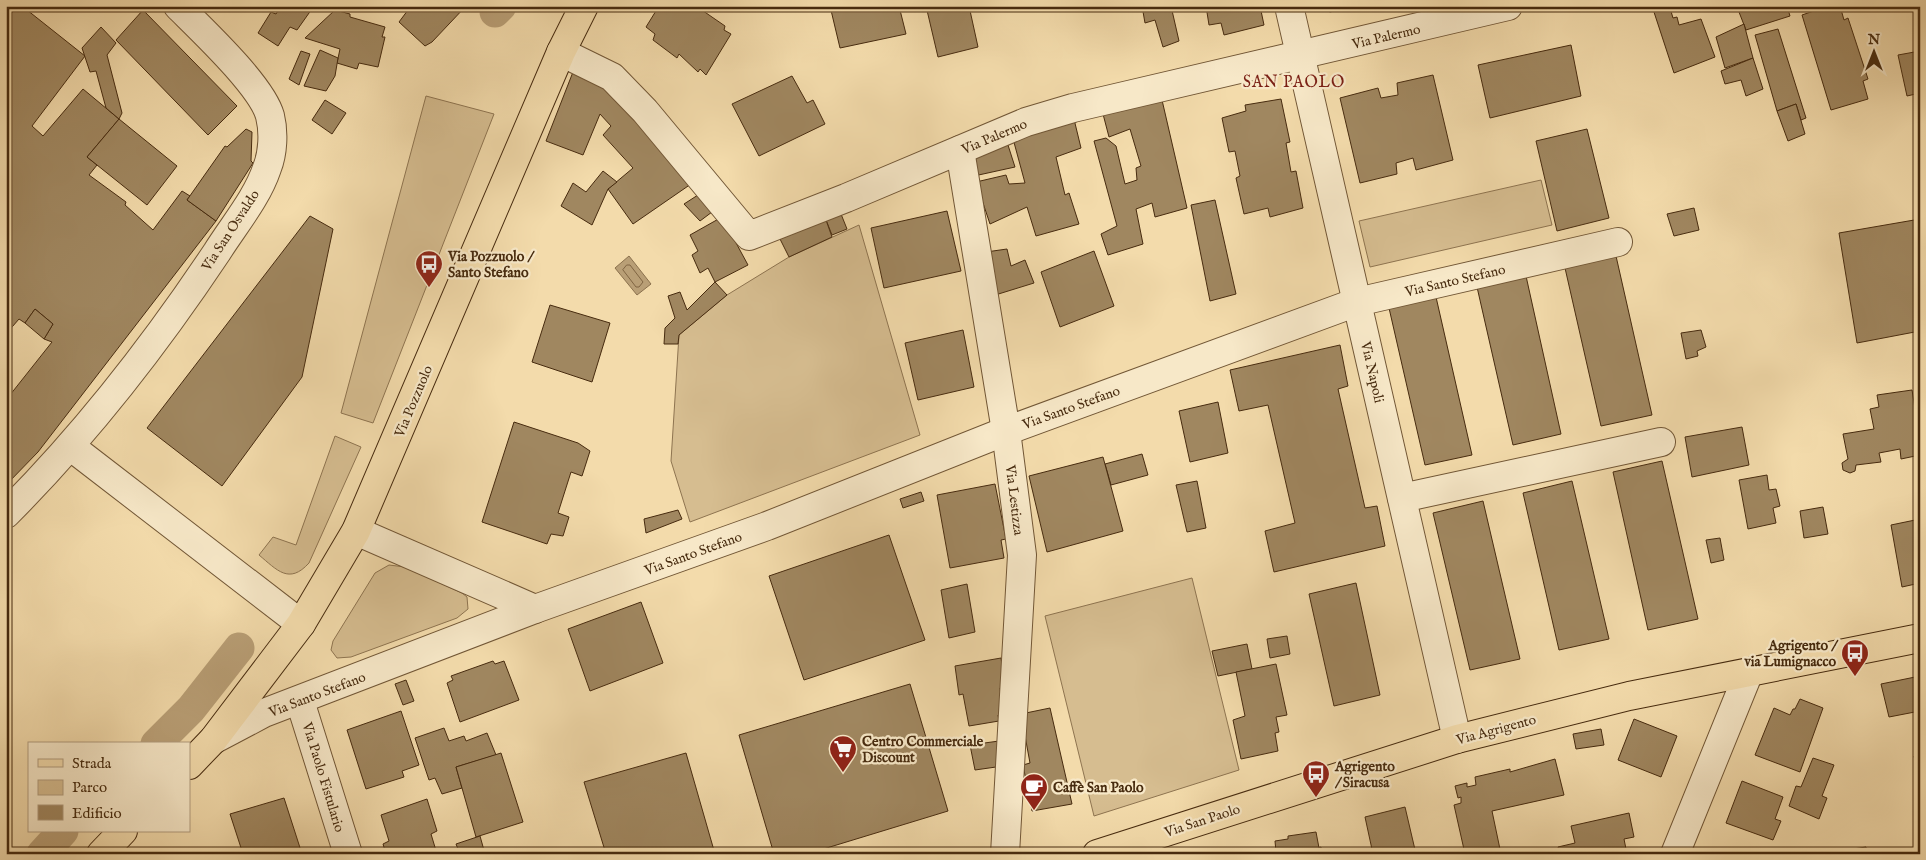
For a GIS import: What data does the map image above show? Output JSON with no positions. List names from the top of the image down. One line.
{"streets":{"main road":["Via Pozzuolo","Via Agrigento","Via San Paolo"],"street":["Via Palermo","Via San Osvaldo","Via Santo Stefano","Via Napoli","Via Lestizza","Via Paolo Fistulario"]},"crossings":[["Via Palermo","Via Napoli"],["Via Palermo","Via Pozzuolo"],["Via Palermo","Via Lestizza"],["Via Santo Stefano","Via Napoli"],["Via Santo Stefano","Via Pozzuolo"],["Via Santo Stefano","Via Lestizza"],["Via Santo Stefano","Via Paolo Fistulario"],["Via Napoli","Via Agrigento"],["Via Agrigento","Via San Paolo"]],"districts":["SAN PAOLO"],"places":{"bus stop":["Via Pozzuolo / Santo Stefano","Agrigento / via Lumignacco","Agrigento / Siracusa"],"supermarket":["Centro Commerciale Discount"],"cafe":["Caffè San Paolo"]},"legend":["Strada","Parco","Edificio"],"north":"top"}
